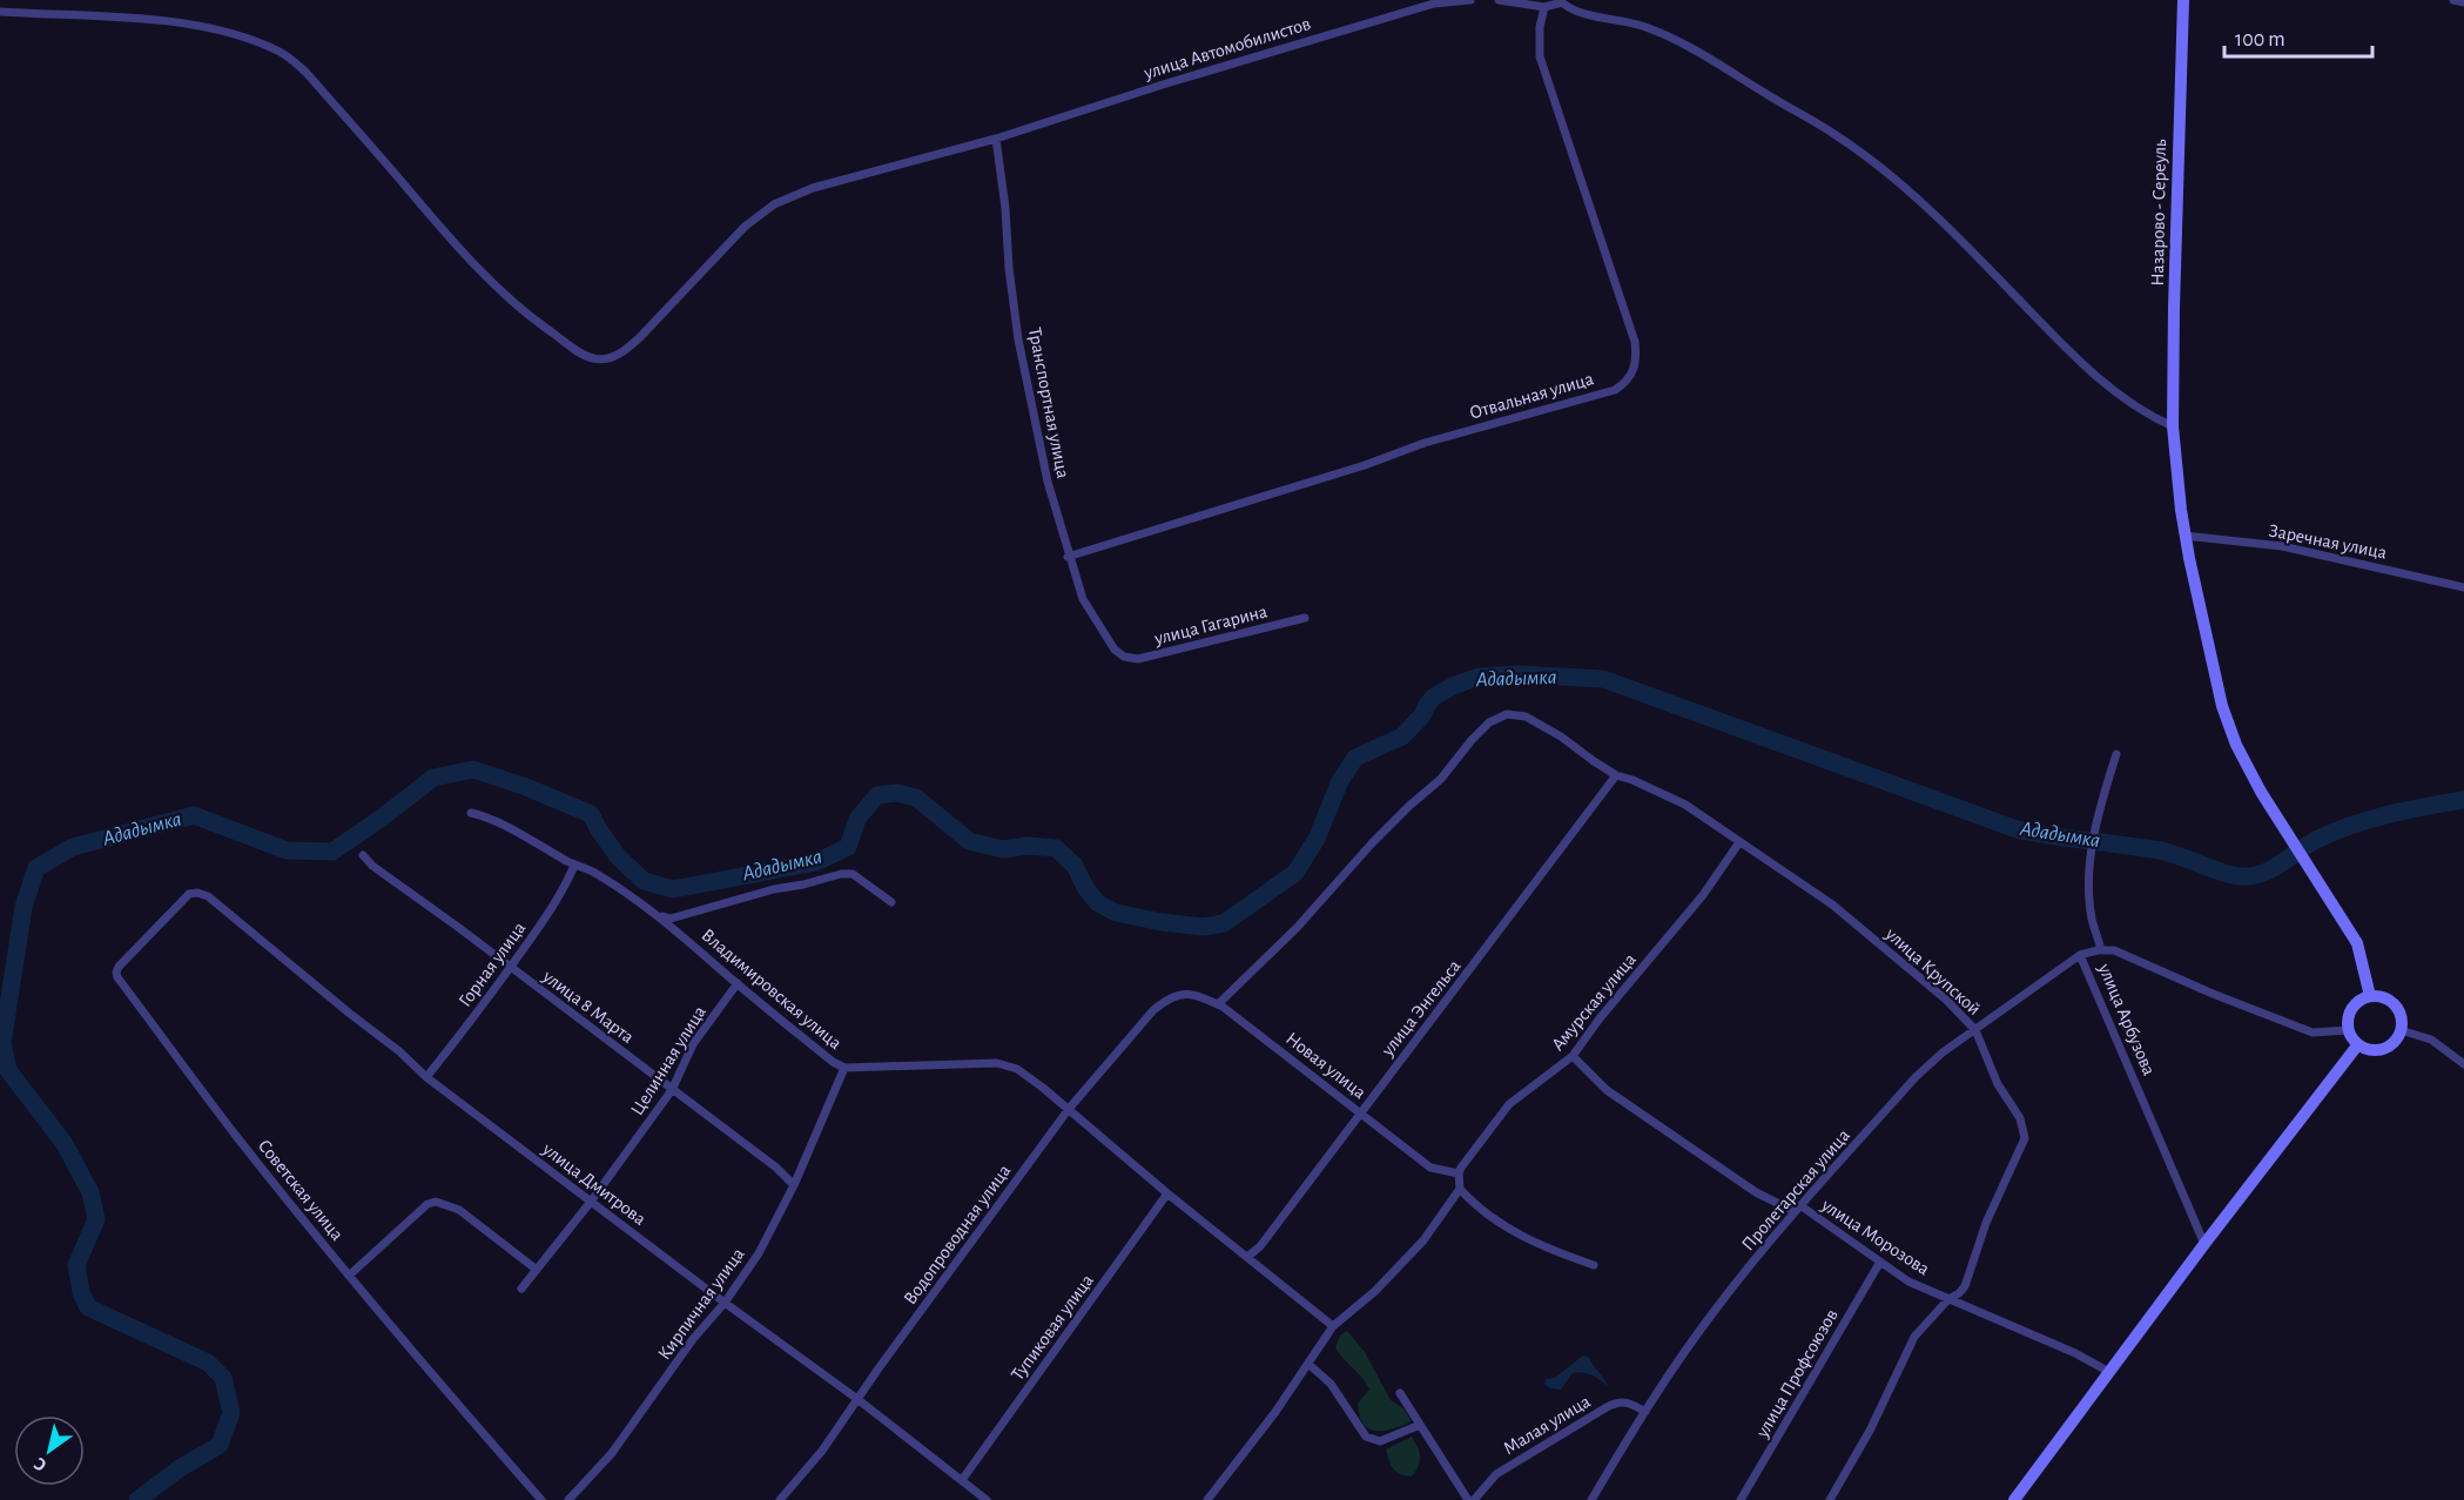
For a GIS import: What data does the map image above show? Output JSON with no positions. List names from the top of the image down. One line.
{"streets":{"street":["улица Автомобилистов","Назарово - Сереуль","Отвальная улица","Транспортная улица","Заречная улица","улица Гагарина","Горная улица","улица Крупской","Владимировская улица","Амурская улица","улица 8 Марта","улица Энгельса","улица Арбузова","Целинная улица","Новая улица","улица Дмитрова","Советская улица","Пролетарская улица","Водопроводная улица","улица Морозова","Кирпичная улица","Тупиковая улица","улица Профсоюзов","Малая улица"]},"crossings":[["улица Автомобилистов","Транспортная улица"],["Назарово - Сереуль","Заречная улица"],["Назарово - Сереуль","улица Арбузова"],["Отвальная улица","Транспортная улица"],["Транспортная улица","улица Гагарина"],["Горная улица","Владимировская улица"],["Горная улица","улица 8 Марта"],["Горная улица","улица Дмитрова"],["улица Крупской","Амурская улица"],["улица Крупской","улица Энгельса"],["улица Крупской","Новая улица"],["улица Крупской","Пролетарская улица"],["улица Крупской","улица Морозова"],["Владимировская улица","улица Энгельса"],["Владимировская улица","Целинная улица"],["Владимировская улица","Водопроводная улица"],["Владимировская улица","Кирпичная улица"],["Владимировская улица","Тупиковая улица"],["Амурская улица","Новая улица"],["Амурская улица","улица Морозова"],["улица 8 Марта","Целинная улица"],["улица 8 Марта","Кирпичная улица"],["улица Энгельса","Новая улица"],["улица Арбузова","Пролетарская улица"],["Целинная улица","улица Дмитрова"],["Новая улица","Водопроводная улица"],["улица Дмитрова","Советская улица"],["улица Дмитрова","Водопроводная улица"],["улица Дмитрова","Кирпичная улица"],["улица Дмитрова","Тупиковая улица"],["Пролетарская улица","улица Морозова"],["Пролетарская улица","Малая улица"],["улица Морозова","улица Профсоюзов"]],"water":["Ададымка"],"scale_bar":"100 m","north":"bottom left"}
